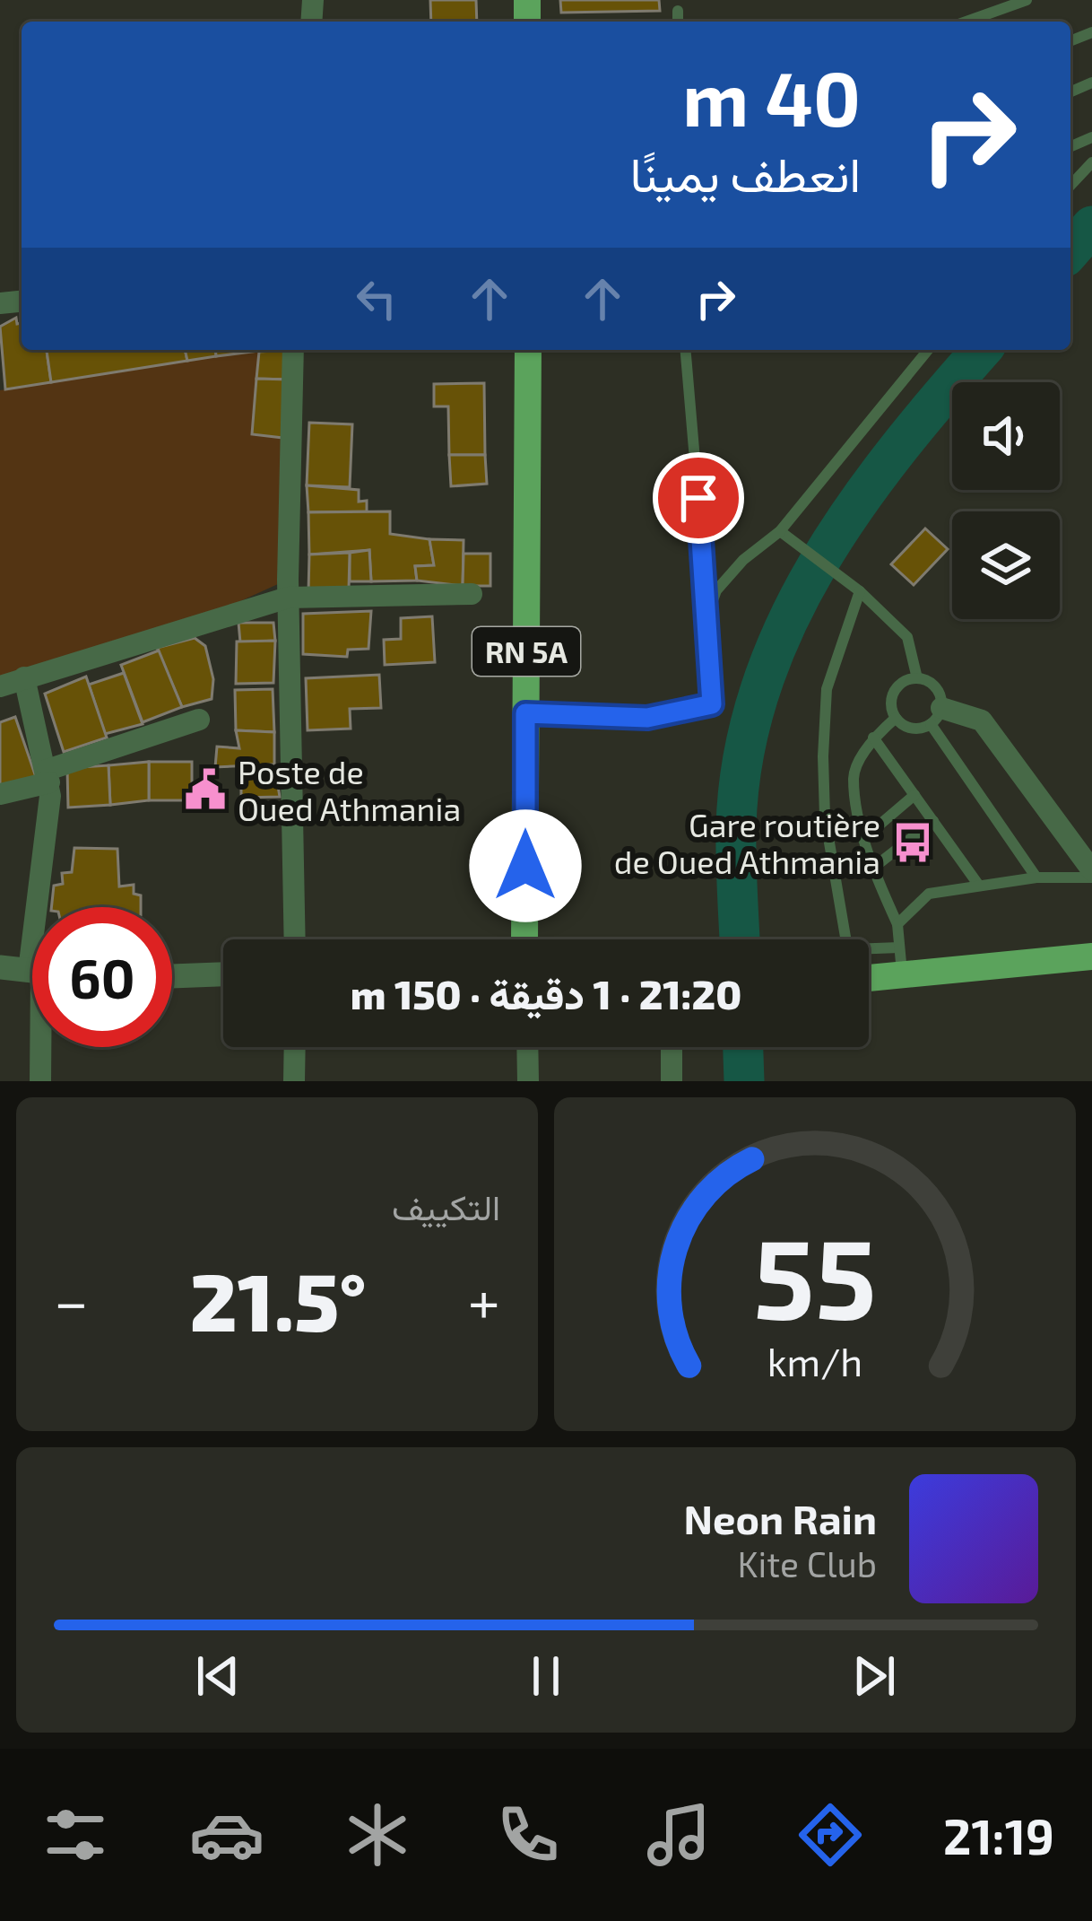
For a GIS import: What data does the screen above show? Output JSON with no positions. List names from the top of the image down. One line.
{"streets":{"main road":["RN 5A"]},"places":{"public building":["Poste de Oued Athmania"],"bus stop":["Gare routière de Oued Athmania"]},"page":{"turn":["40 m","انعطف يمينًا"],"limit":"60","trip":"21:20 · 1 دقيقة · 150 m","tile":"التكييف","heat":["−","21.5°","+"],"song":["Neon Rain","Kite Club"],"tabs":"21:19","gauge":["55","km/h"]}}
